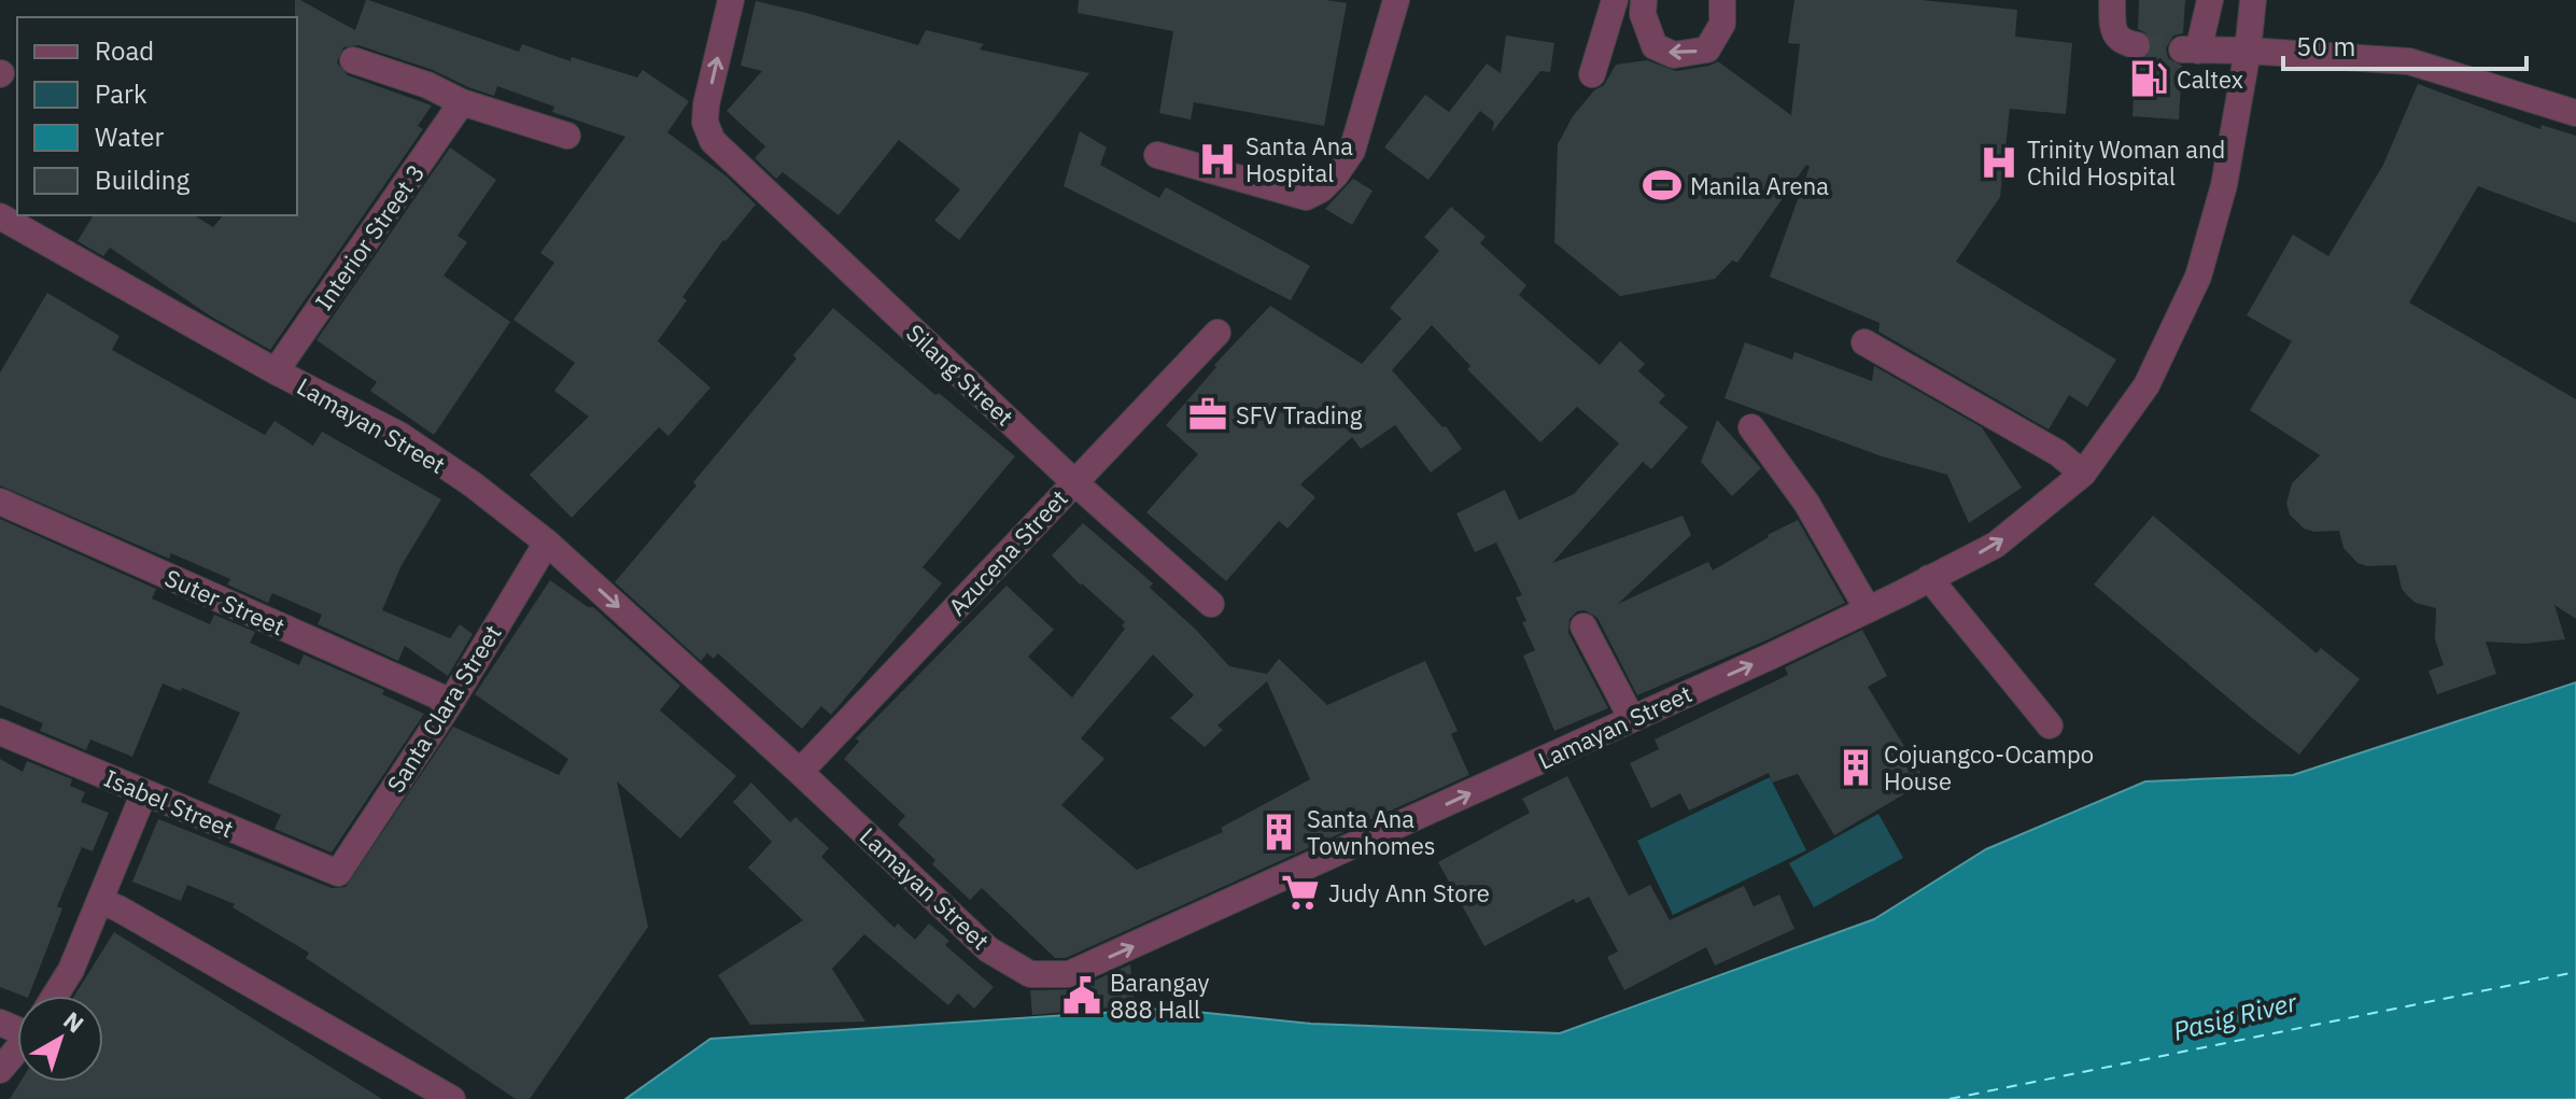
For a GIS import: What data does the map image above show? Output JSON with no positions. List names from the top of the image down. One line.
{"streets":{"street":["Interior Street 3","Silang Street","Lamayan Street","Azucena Street","Suter Street","Santa Clara Street","Isabel Street"]},"crossings":[["Interior Street 3","Lamayan Street"],["Silang Street","Azucena Street"],["Lamayan Street","Azucena Street"],["Lamayan Street","Santa Clara Street"],["Suter Street","Santa Clara Street"],["Santa Clara Street","Isabel Street"]],"one_way":["Silang Street","Lamayan Street"],"water":["Pasig River"],"places":{"fuel station":["Caltex"],"hospital":["Santa Ana Hospital","Trinity Woman and Child Hospital"],"sports":["Manila Arena"],"office":["SFV Trading"],"building":["Cojuangco-Ocampo House","Santa Ana Townhomes"],"supermarket":["Judy Ann Store"],"public building":["Barangay 888 Hall"]},"legend":["Road","Park","Water","Building"],"scale_bar":"50 m","north":"top right"}
